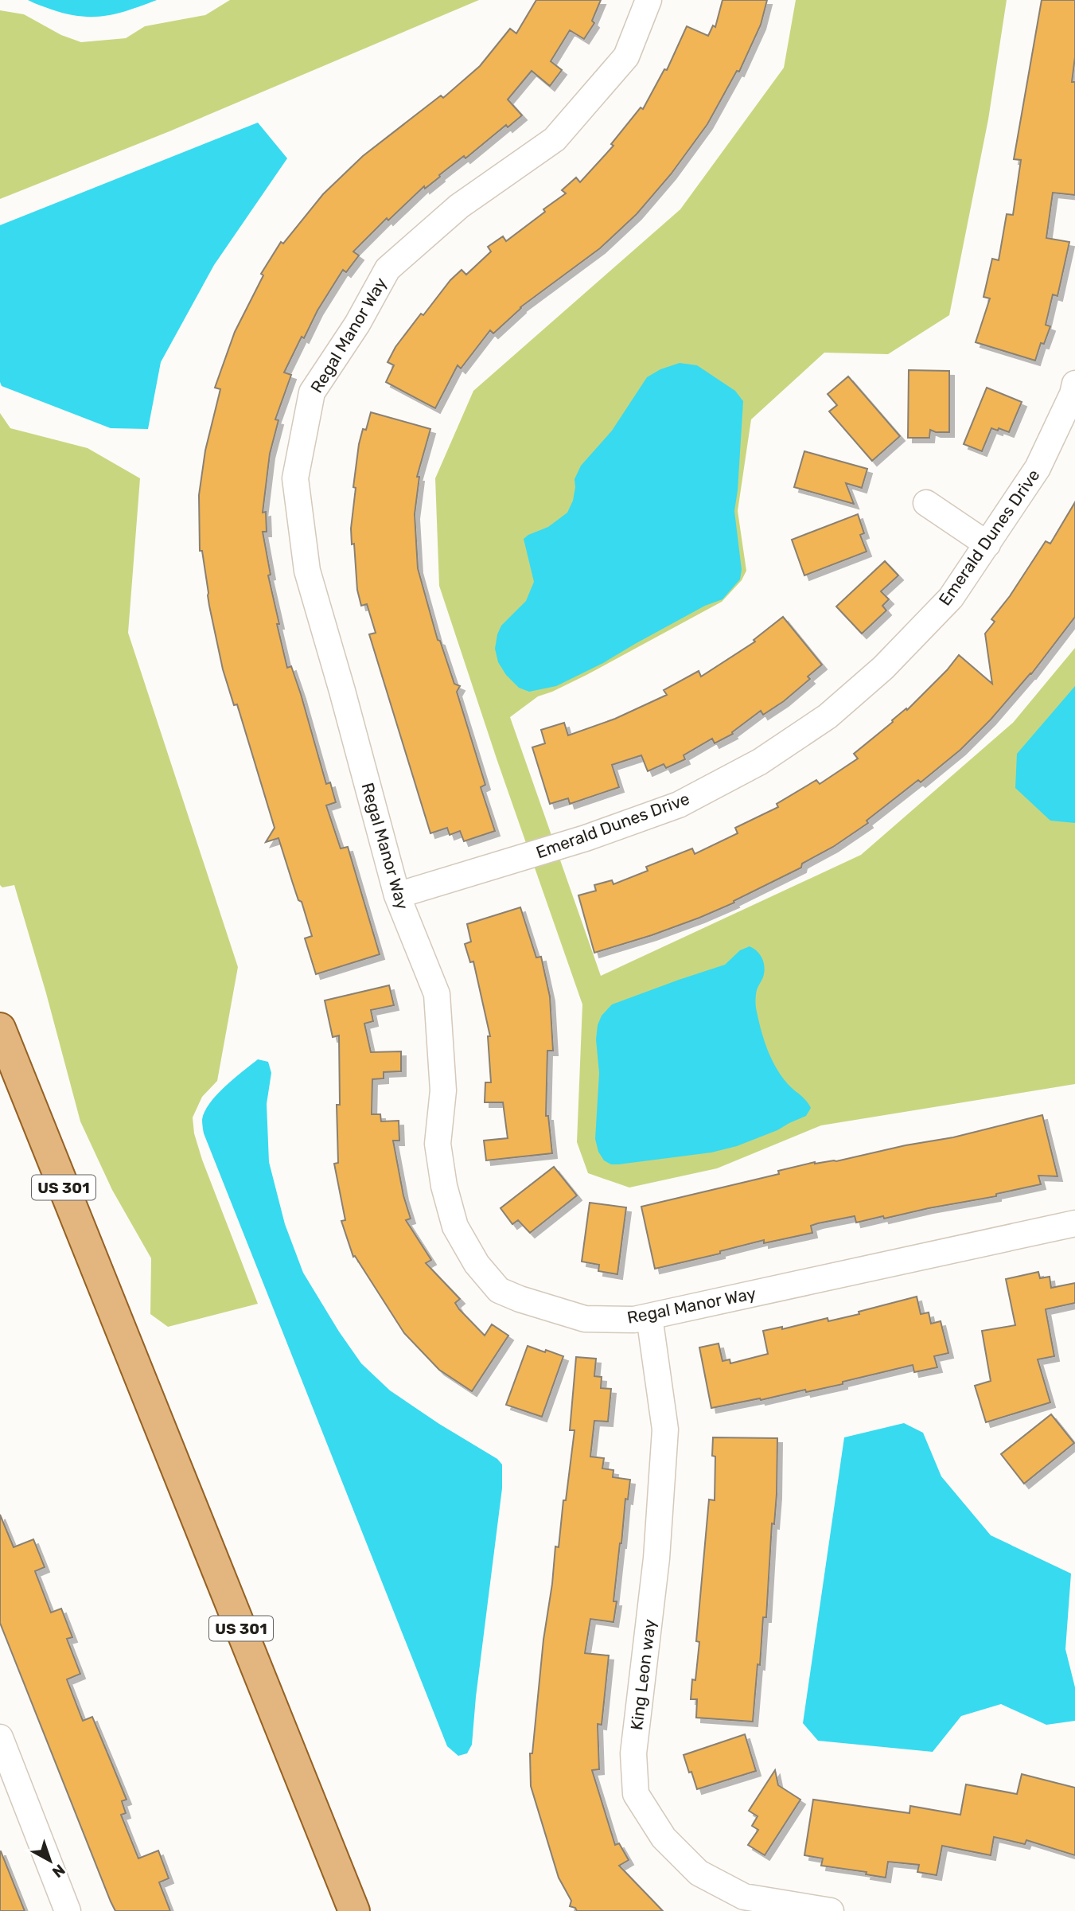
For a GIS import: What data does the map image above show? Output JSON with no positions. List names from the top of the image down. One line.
{"streets":{"main road":["US 301"],"street":["Regal Manor Way","Emerald Dunes Drive","King Leon way"]},"crossings":[["Regal Manor Way","Emerald Dunes Drive"],["Regal Manor Way","King Leon way"]],"north":"bottom right"}
